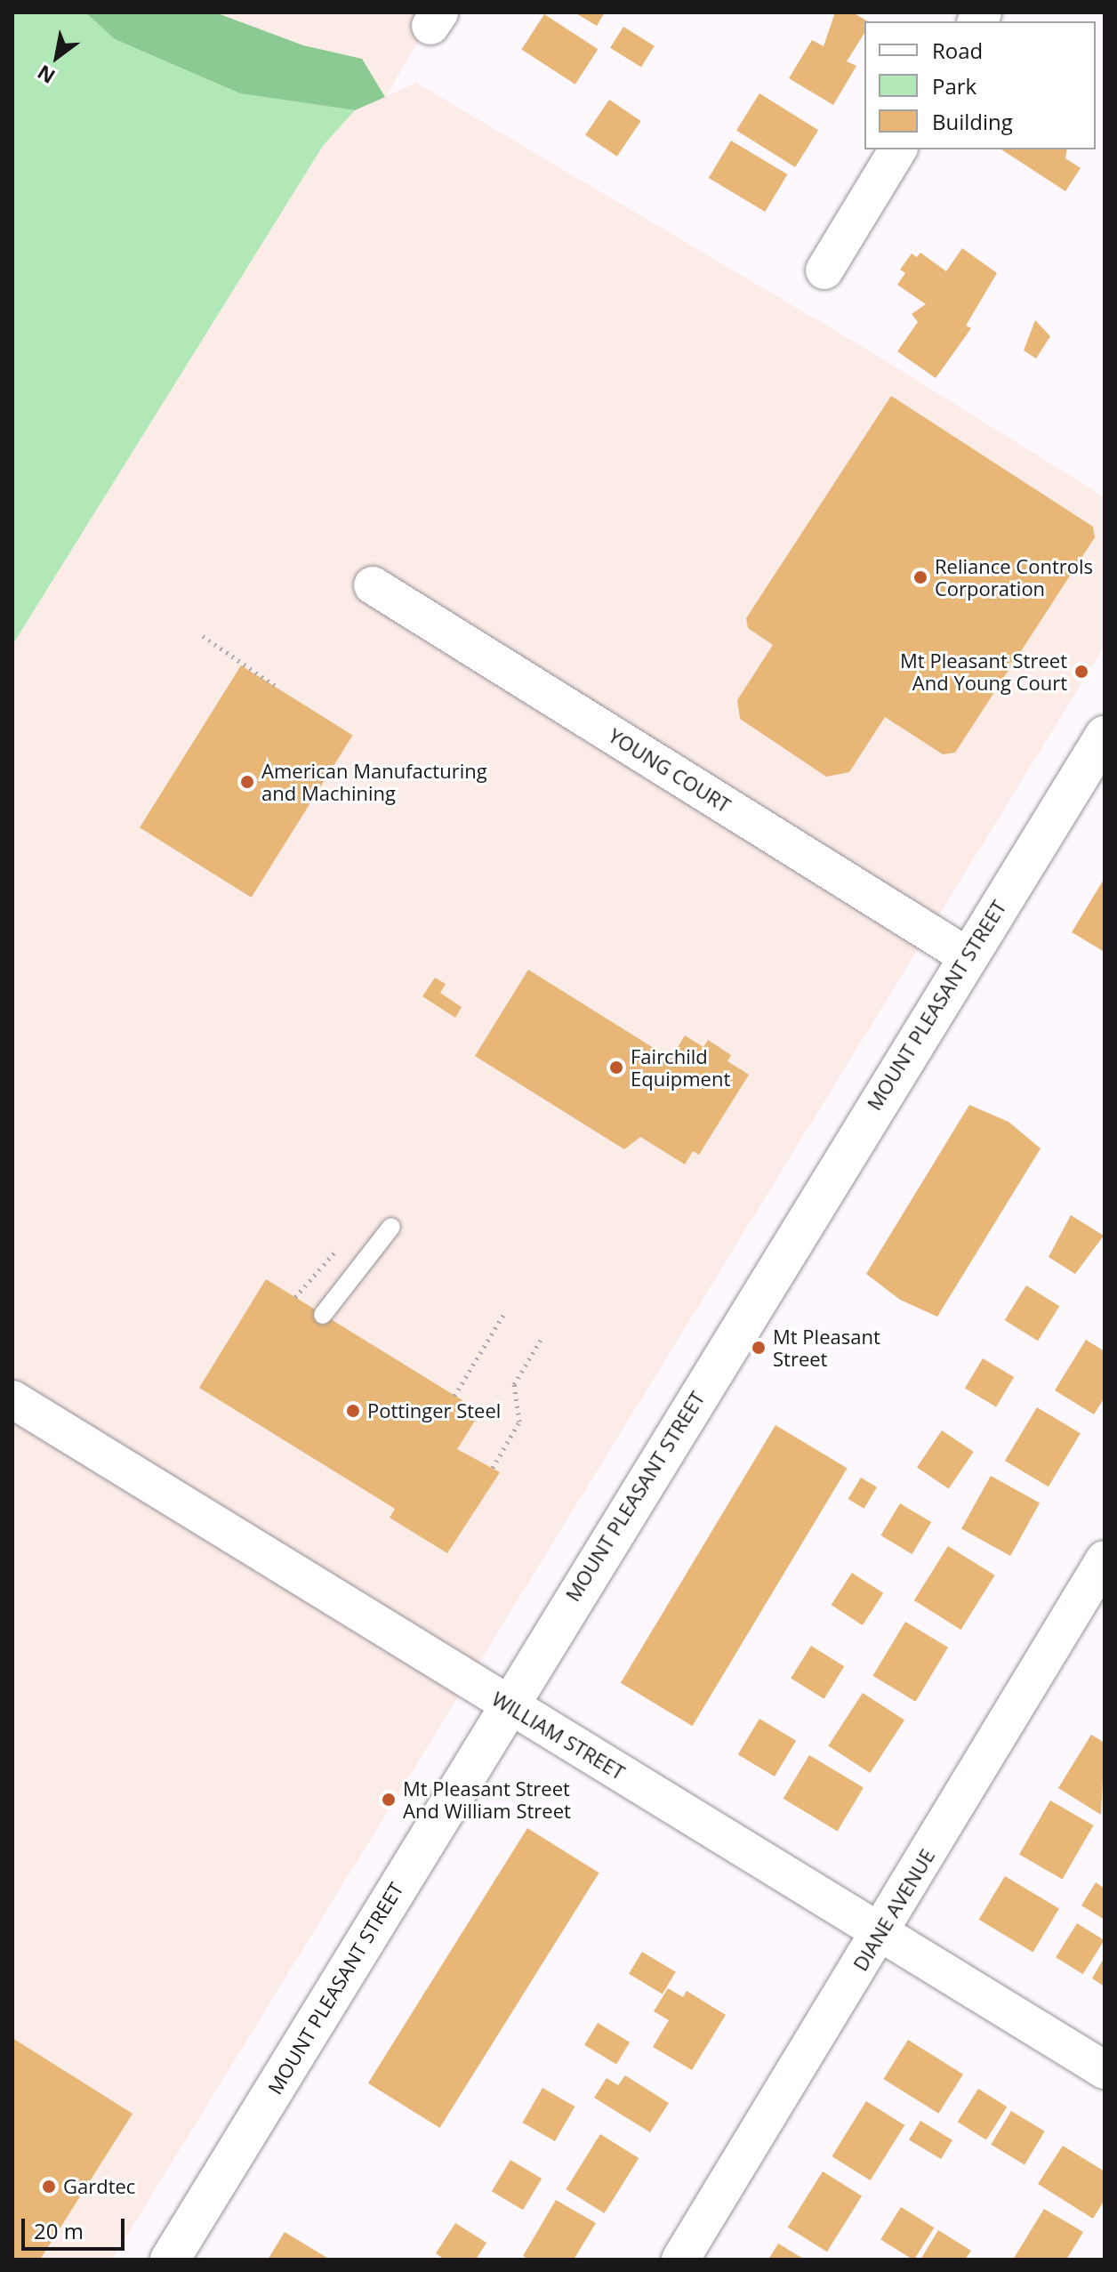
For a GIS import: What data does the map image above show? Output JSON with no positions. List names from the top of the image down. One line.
{"streets":{"street":["YOUNG COURT","MOUNT PLEASANT STREET","WILLIAM STREET","DIANE AVENUE"]},"crossings":[["YOUNG COURT","MOUNT PLEASANT STREET"],["MOUNT PLEASANT STREET","WILLIAM STREET"],["WILLIAM STREET","DIANE AVENUE"]],"places":["Reliance Controls Corporation","Mt Pleasant Street And Young Court","American Manufacturing and Machining","Fairchild Equipment","Mt Pleasant Street","Pottinger Steel","Mt Pleasant Street And William Street","Gardtec"],"legend":["Road","Park","Building"],"scale_bar":"20 m","north":"bottom left"}
